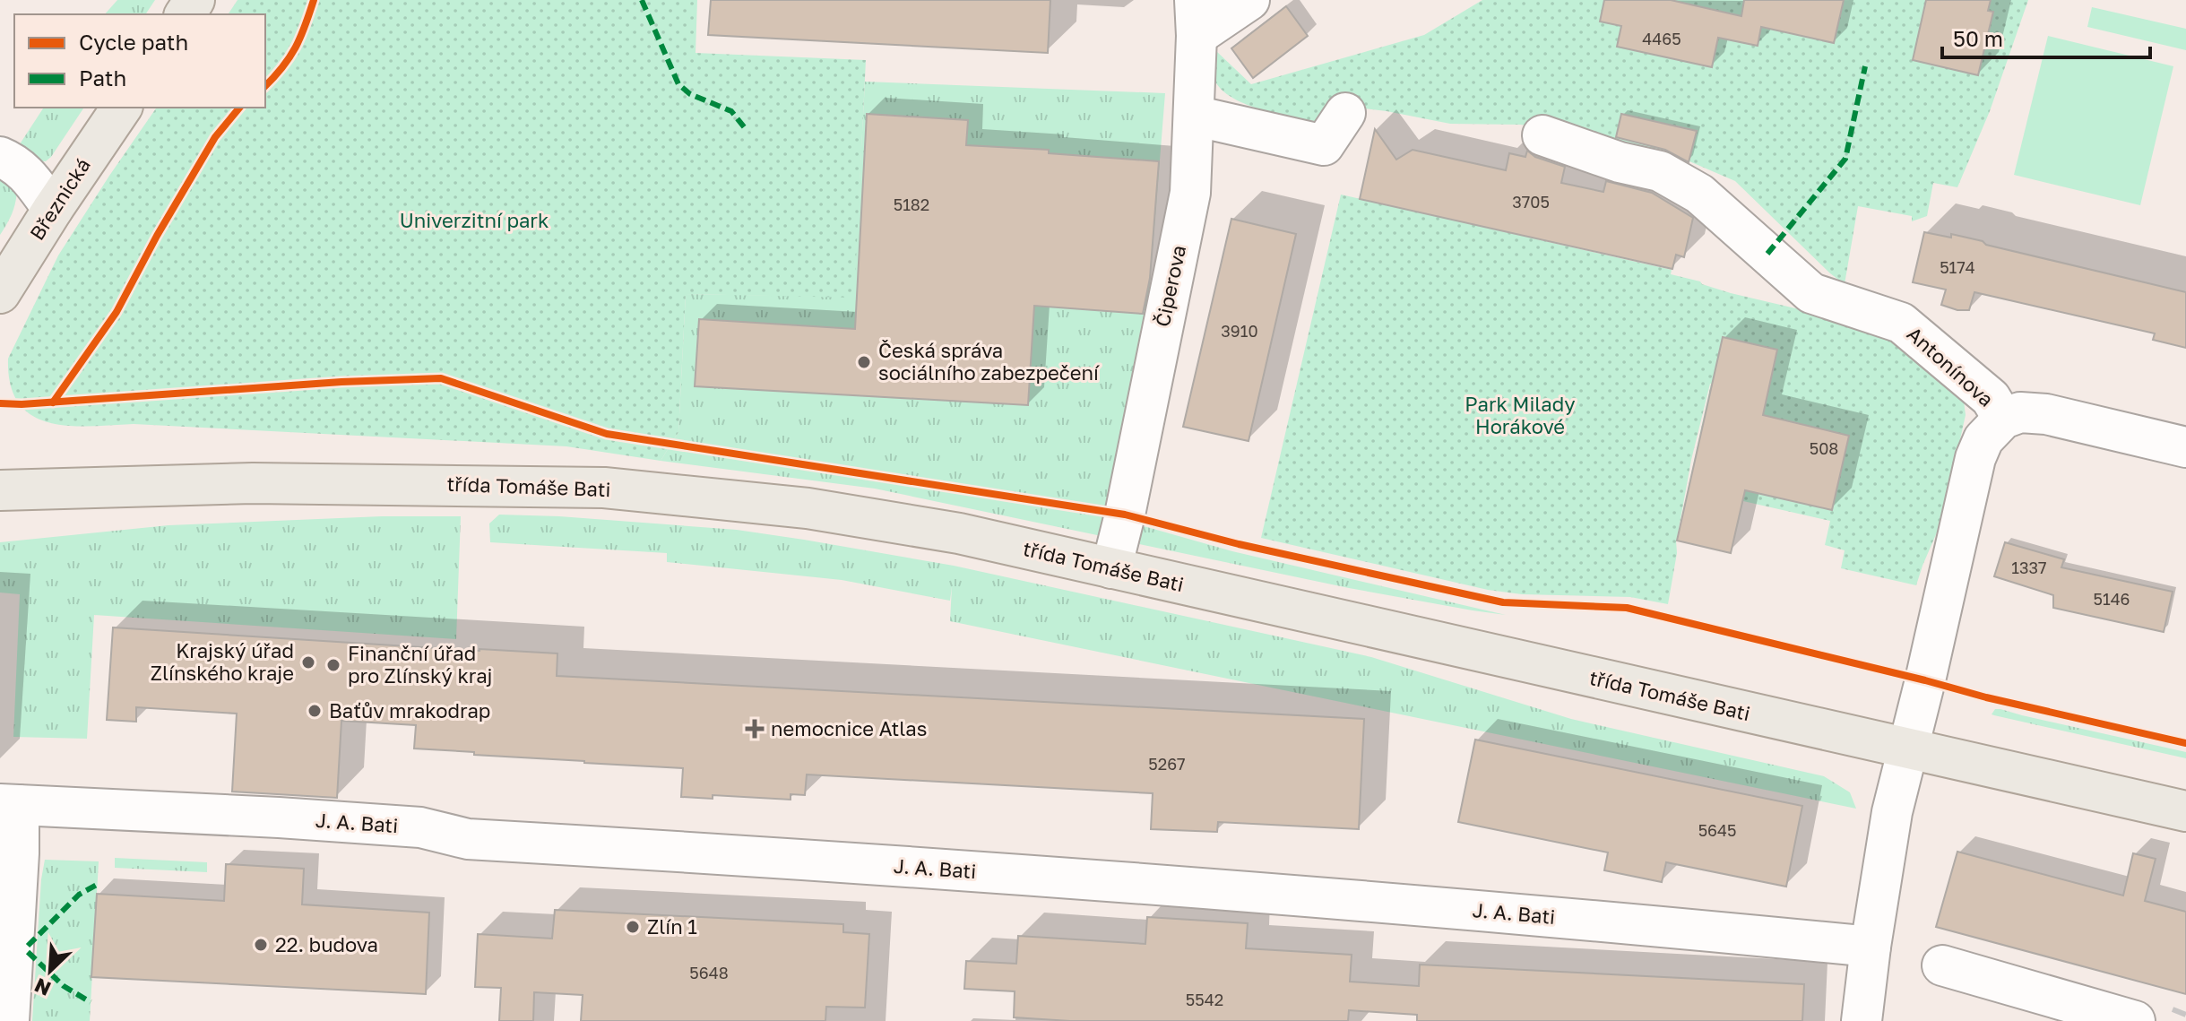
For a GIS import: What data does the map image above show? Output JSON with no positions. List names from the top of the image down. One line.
{"streets":{"main road":["Březnická","třída Tomáše Bati"],"street":["Čiperova","Antonínova","J. A. Bati"]},"crossings":[["Čiperova","třída Tomáše Bati"]],"parks":["Univerzitní park","Park Milady Horákové"],"places":{"other":["Česká správa sociálního zabezpečení","Krajský úřad Zlínského kraje","Finanční úřad pro Zlínský kraj","Baťův mrakodrap","Zlín 1","22. budova"],"health":["nemocnice Atlas"]},"house_numbers":["4465","3705","5182","5174","3910","508","1337","5146","5267","5645","5648","5542"],"legend":["Cycle path","Path"],"scale_bar":"50 m","north":"bottom left"}
